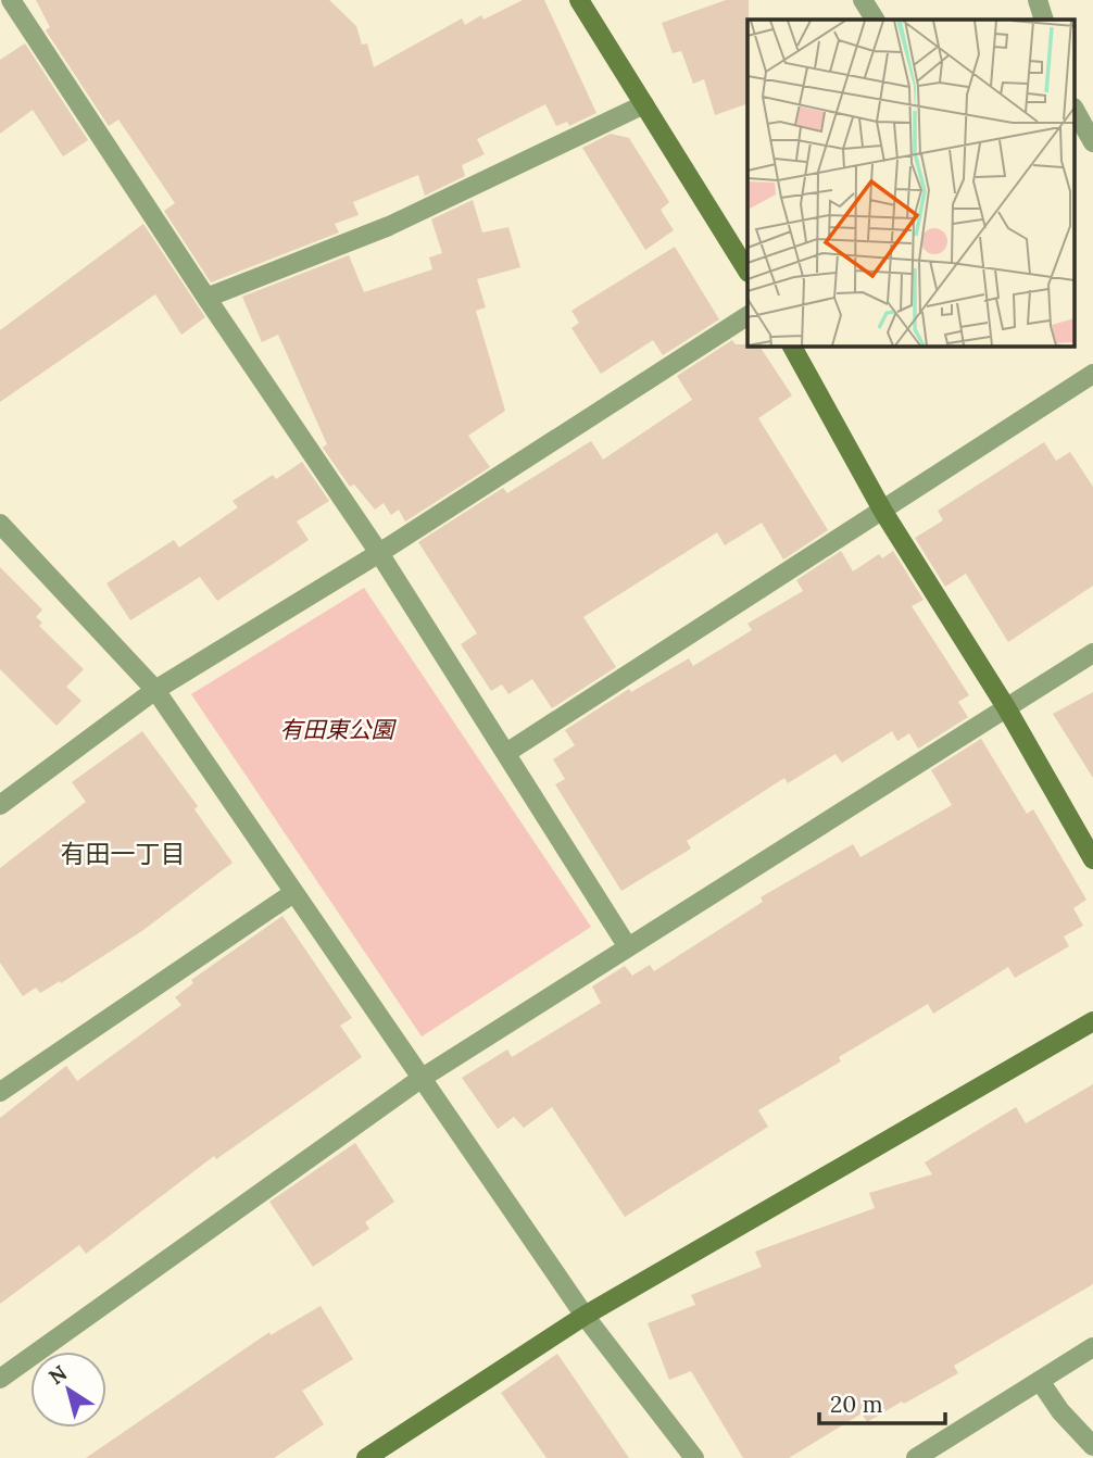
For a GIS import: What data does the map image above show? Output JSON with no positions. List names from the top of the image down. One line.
{"districts":["有田一丁目"],"parks":["有田東公園"],"scale_bar":"20 m","north":"top left"}
